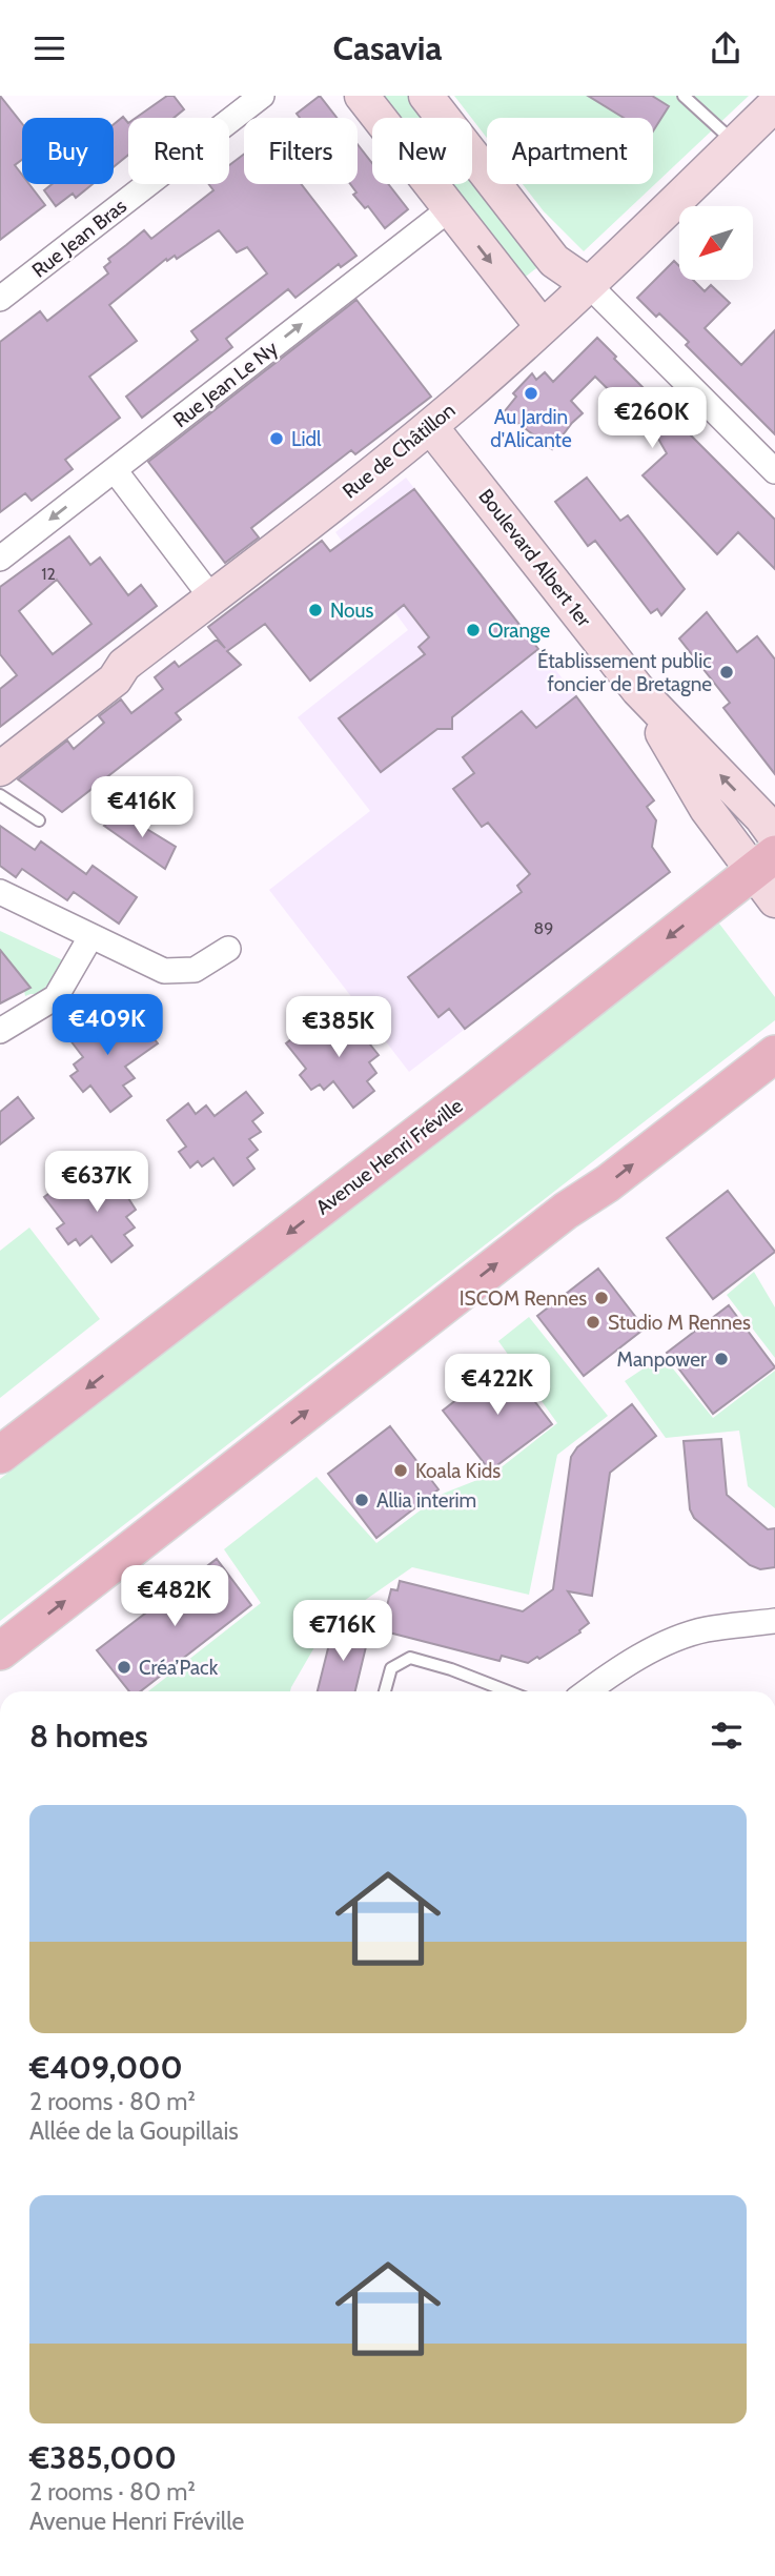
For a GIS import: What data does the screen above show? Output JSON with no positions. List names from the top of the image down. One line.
{"streets":{"main road":["Avenue Henri Fréville"],"street":["Rue Jean Bras","Rue Jean Le Ny","Rue de Châtillon","Boulevard Albert 1er"]},"crossings":[["Rue de Châtillon","Boulevard Albert 1er"],["Boulevard Albert 1er","Avenue Henri Fréville"]],"places":["Au Jardin d'Alicante","Lidl","Nous","Orange","Établissement public foncier de Bretagne","ISCOM Rennes","Studio M Rennes","Manpower","Koala Kids","Allia interim","Créa’Pack"],"house_numbers":["12","89"],"north":"bottom left","page":{"header":"Casavia","chip":["Buy","Rent","Filters","New","Apartment"],"price":["€260K","€416K","€409K","€385K","€637K","€422K","€482K","€716K"],"heading":"8 homes","list":[{"name":"€409,000","note":"2 rooms · 80 m² · Allée de la Goupillais"},{"name":"€385,000","note":"2 rooms · 80 m² · Avenue Henri Fréville"}]}}
